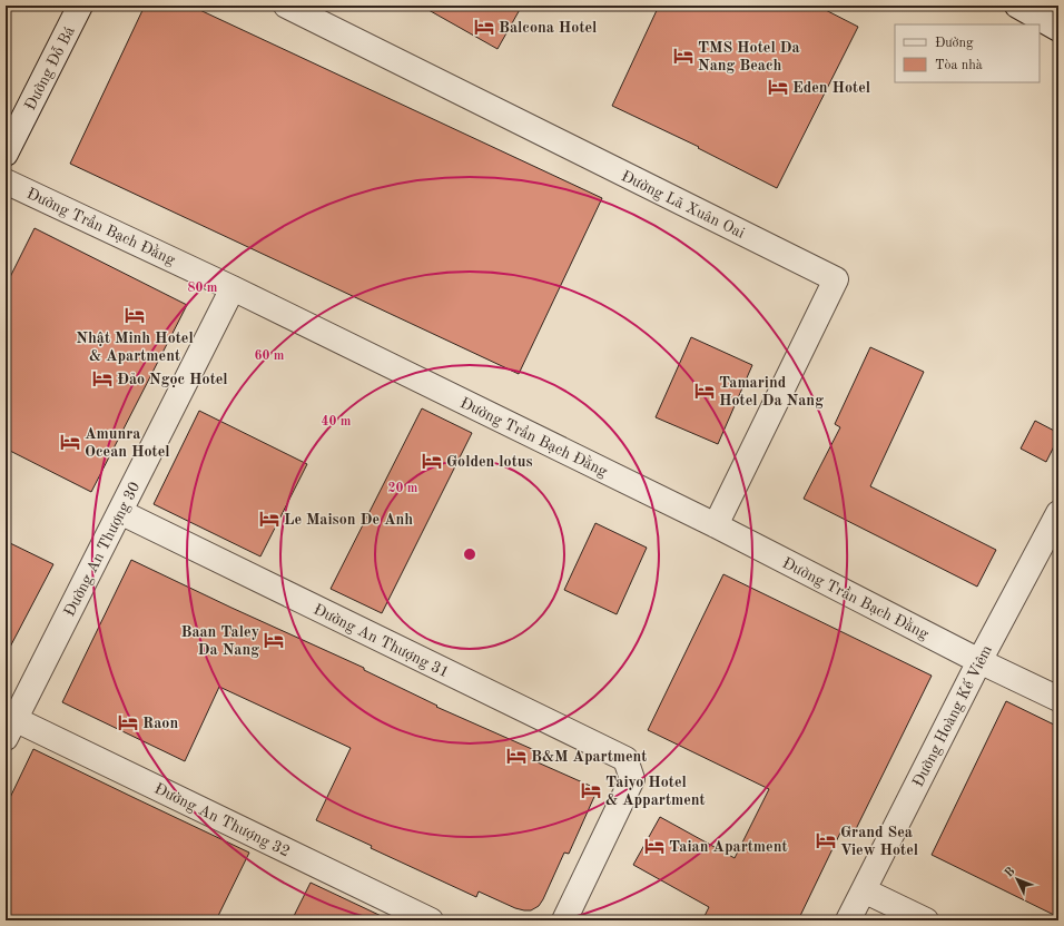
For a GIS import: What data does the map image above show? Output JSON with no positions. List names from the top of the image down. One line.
{"streets":{"street":["Đường Đỗ Bá","Đường Lã Xuân Oai","Đường Trần Bạch Đằng","Đường An Thượng 30","Đường An Thượng 31","Đường Hoàng Kế Viêm","Đường An Thượng 32"]},"crossings":[["Đường Lã Xuân Oai","Đường Trần Bạch Đằng"],["Đường Trần Bạch Đằng","Đường An Thượng 30"],["Đường Trần Bạch Đằng","Đường Hoàng Kế Viêm"],["Đường An Thượng 30","Đường An Thượng 31"],["Đường An Thượng 30","Đường An Thượng 32"]],"places":{"hotel":["Balcona Hotel","TMS Hotel Da Nang Beach","Eden Hotel","Nhật Minh Hotel & Apartment","Đảo Ngọc Hotel","Tamarind Hotel Da Nang","Amunra Ocean Hotel","Golden lotus","Le Maison De Anh","Baan Taley Da Nang","Raon","B&M Apartment","Taiyo Hotel & Appartment","Grand Sea View Hotel","Taian Apartment"]},"legend":["Đường","Tòa nhà"],"north":"top left","rings":["80 m","60 m","40 m","20 m"]}
